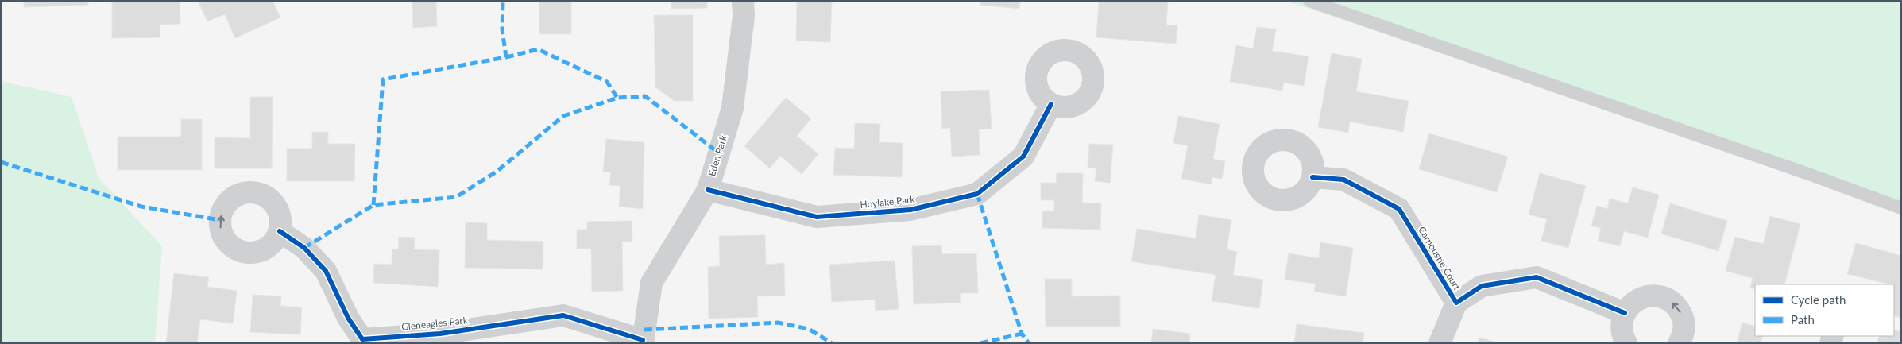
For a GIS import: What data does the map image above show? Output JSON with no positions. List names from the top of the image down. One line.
{"streets":{"street":["Eden Park","Hoylake Park","Carnoustie Court","Gleneagles Park"]},"crossings":[["Eden Park","Hoylake Park"],["Eden Park","Gleneagles Park"]],"legend":["Cycle path","Path"]}
